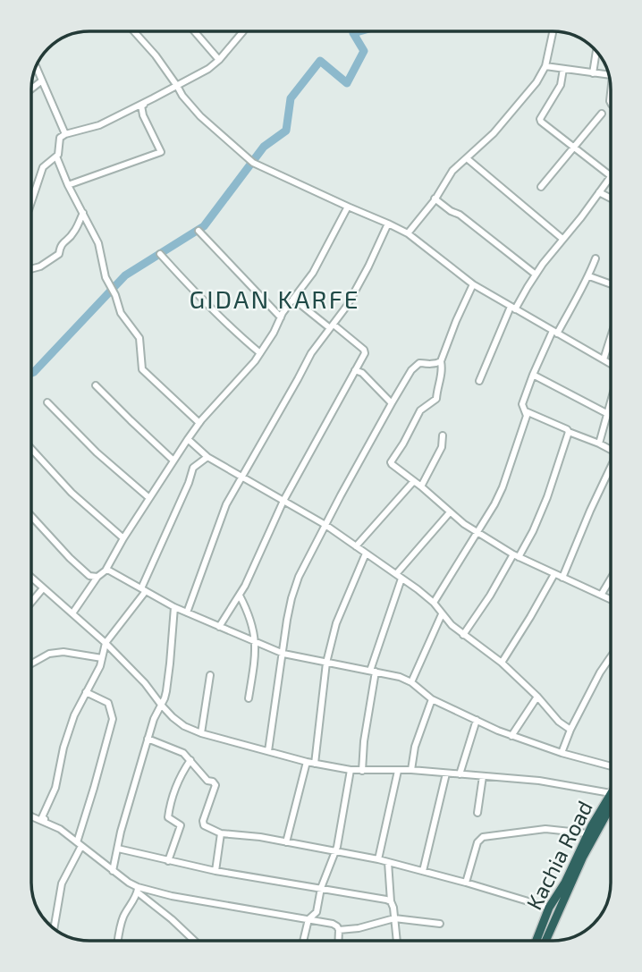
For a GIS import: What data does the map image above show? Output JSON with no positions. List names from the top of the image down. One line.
{"streets":{"highway":["Kachia Road"]},"districts":["GIDAN KARFE"]}
